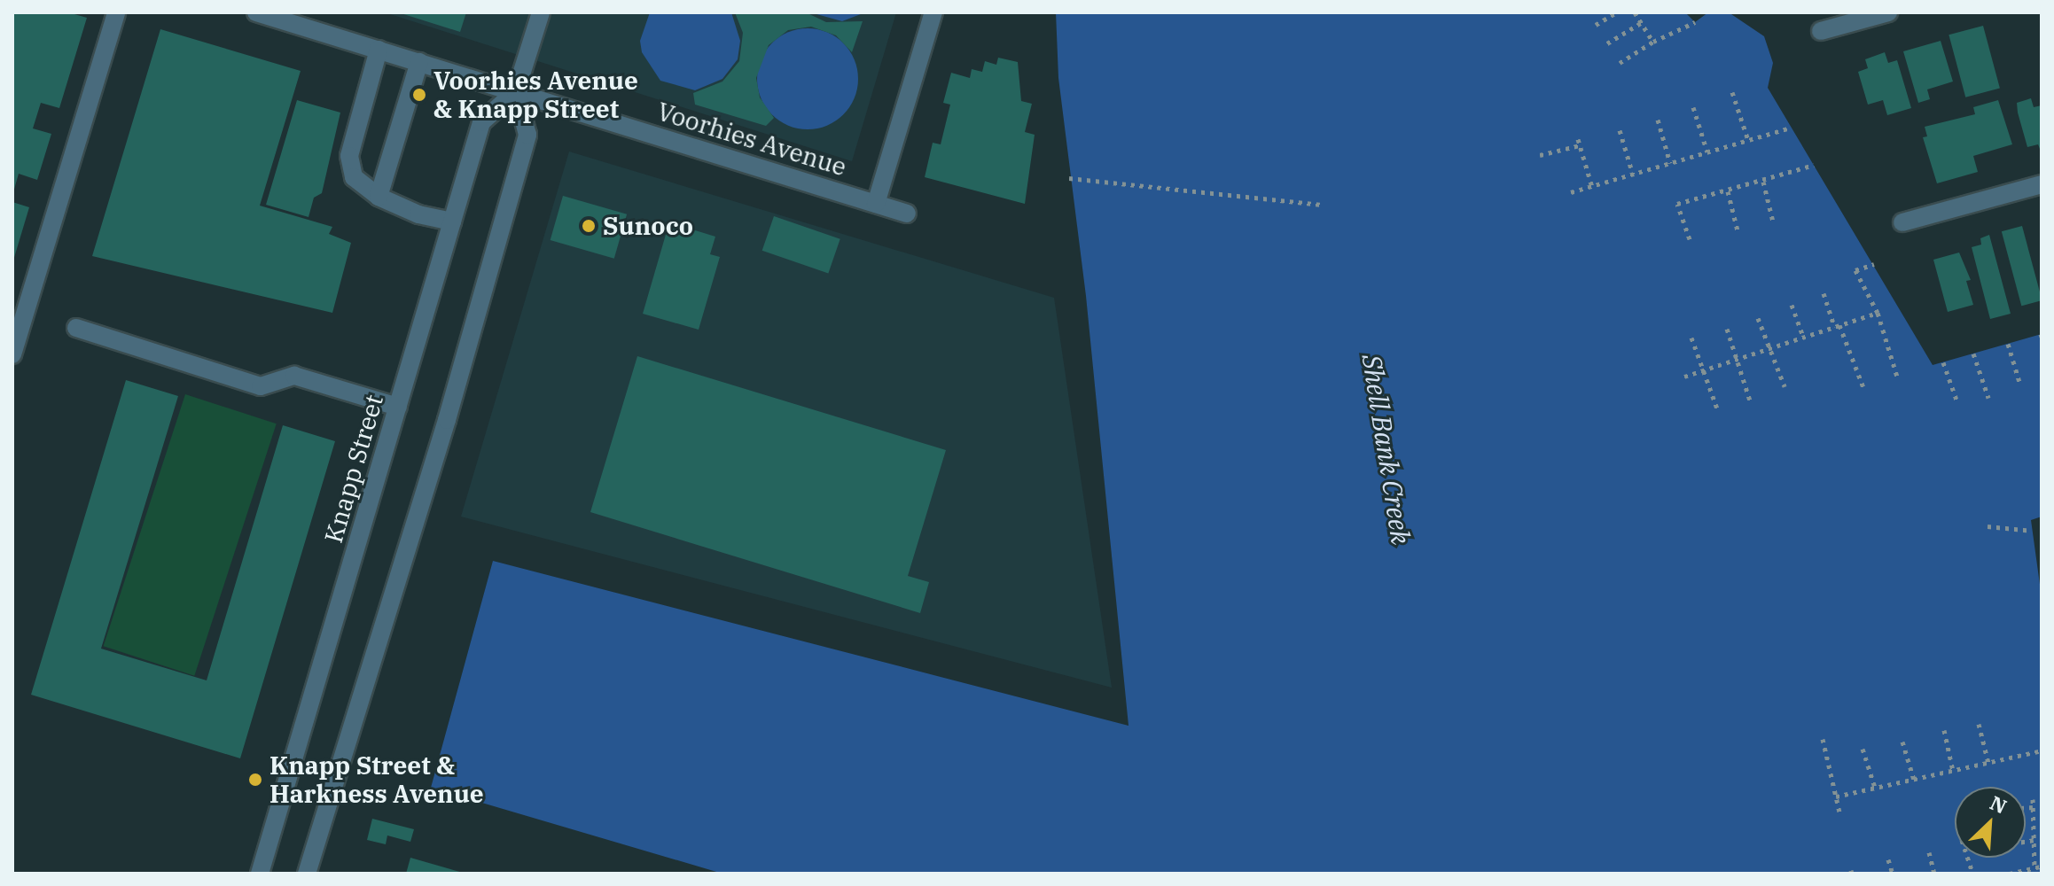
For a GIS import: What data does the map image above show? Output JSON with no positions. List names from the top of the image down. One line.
{"streets":{"street":["Voorhies Avenue","Knapp Street"]},"crossings":[["Voorhies Avenue","Knapp Street"]],"water":["Shell Bank Creek"],"places":["Voorhies Avenue & Knapp Street","Sunoco","Knapp Street & Harkness Avenue"],"north":"top right"}
